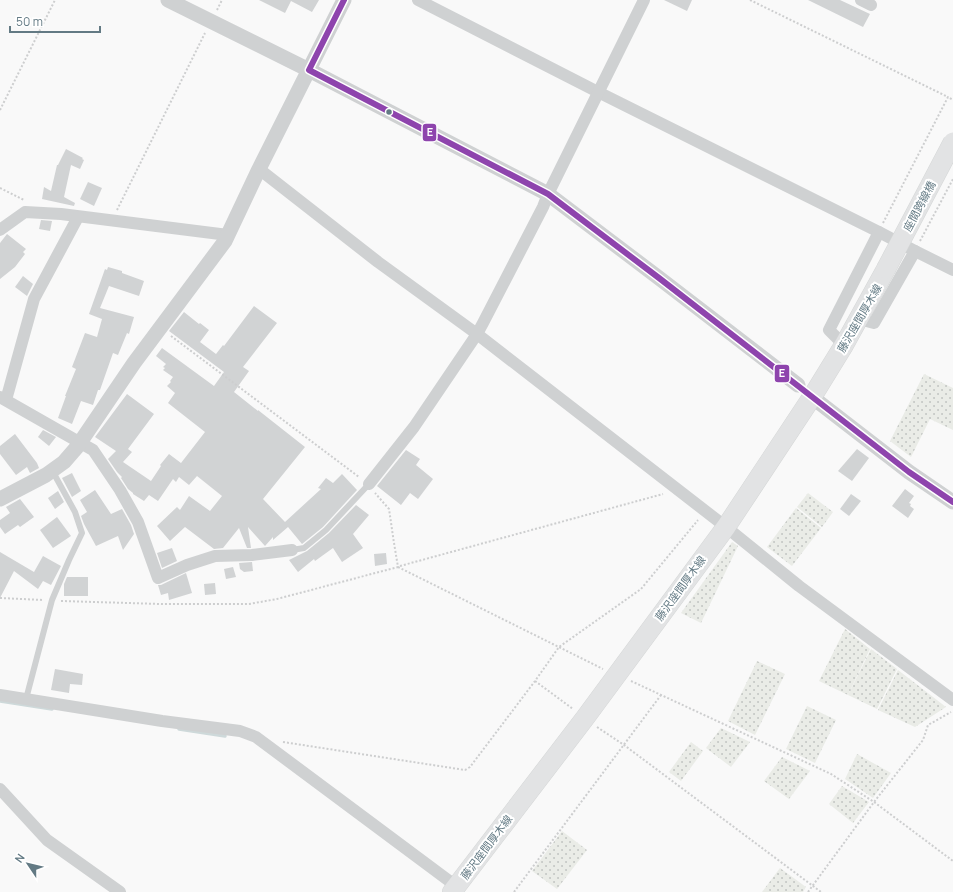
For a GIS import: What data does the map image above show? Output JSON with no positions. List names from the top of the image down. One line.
{"streets":{"main road":["座間跨線橋","藤沢座間厚木線"]},"crossings":[["座間跨線橋","藤沢座間厚木線"]],"lines":["transit line E"],"scale_bar":"50 m","north":"top left"}
